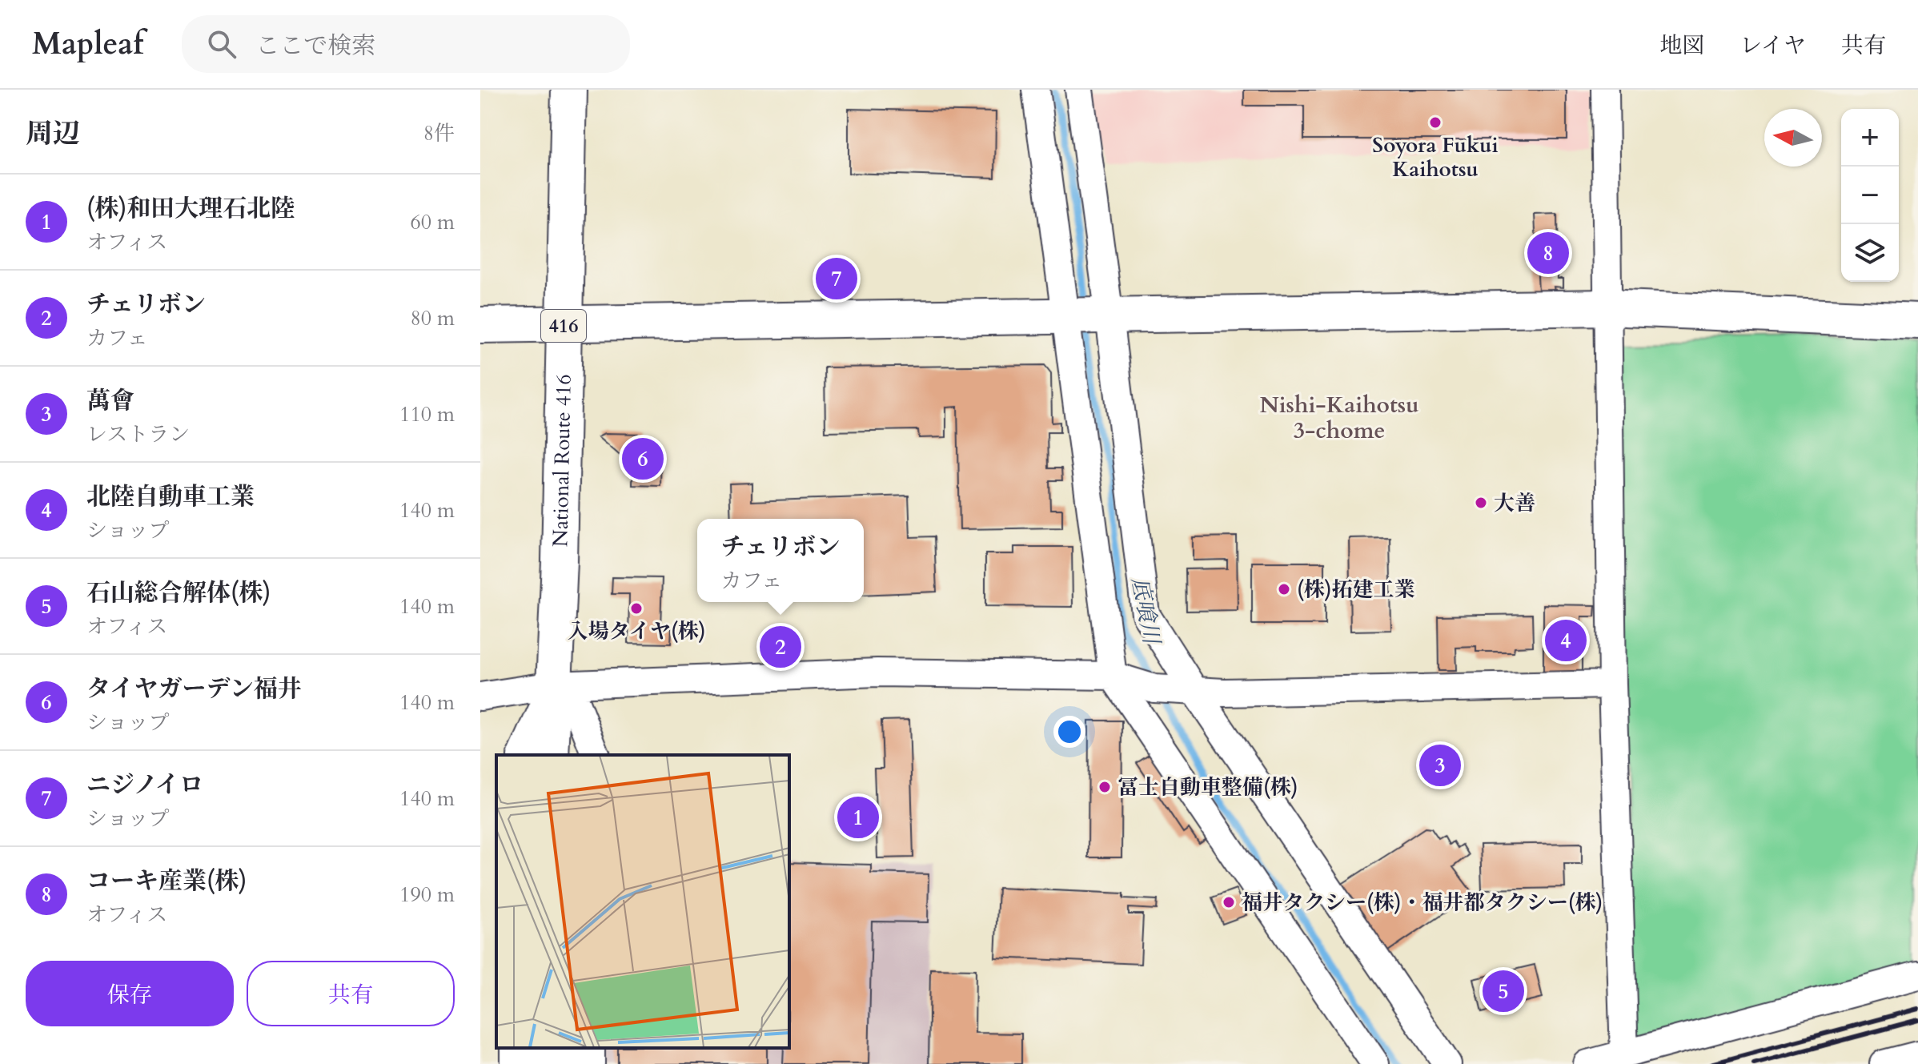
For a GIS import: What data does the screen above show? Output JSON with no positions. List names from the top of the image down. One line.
{"streets":{"main road":["416","National Route 416"]},"districts":["Nishi-Kaihotsu 3-chome"],"water":["底喰川"],"places":["Soyora Fukui Kaihotsu","大善","(株)拓建工業","入場タイヤ(株)","冨士自動車整備(株)","福井タクシー(株)・福井都タクシー(株)"],"north":"left","page":{"header":"Mapleaf","search":"ここで検索","nav":["地図","レイヤ","共有"],"heading":["周辺","8件"],"map_buttons":["+","−"],"list":[{"mark":"1","name":"(株)和田大理石北陸","note":"オフィス","value":"60 m"},{"mark":"2","name":"チェリボン","note":"カフェ","value":"80 m"},{"mark":"3","name":"萬會","note":"レストラン","value":"110 m"},{"mark":"4","name":"北陸自動車工業","note":"ショップ","value":"140 m"},{"mark":"5","name":"石山総合解体(株)","note":"オフィス","value":"140 m"},{"mark":"6","name":"タイヤガーデン福井","note":"ショップ","value":"140 m"},{"mark":"7","name":"ニジノイロ","note":"ショップ","value":"140 m"},{"mark":"8","name":"コーキ産業(株)","note":"オフィス","value":"190 m"}],"pins":["8","7","6","4","2","3","1","5"],"popup":["チェリボン","カフェ"],"buttons":["保存","共有"]}}
